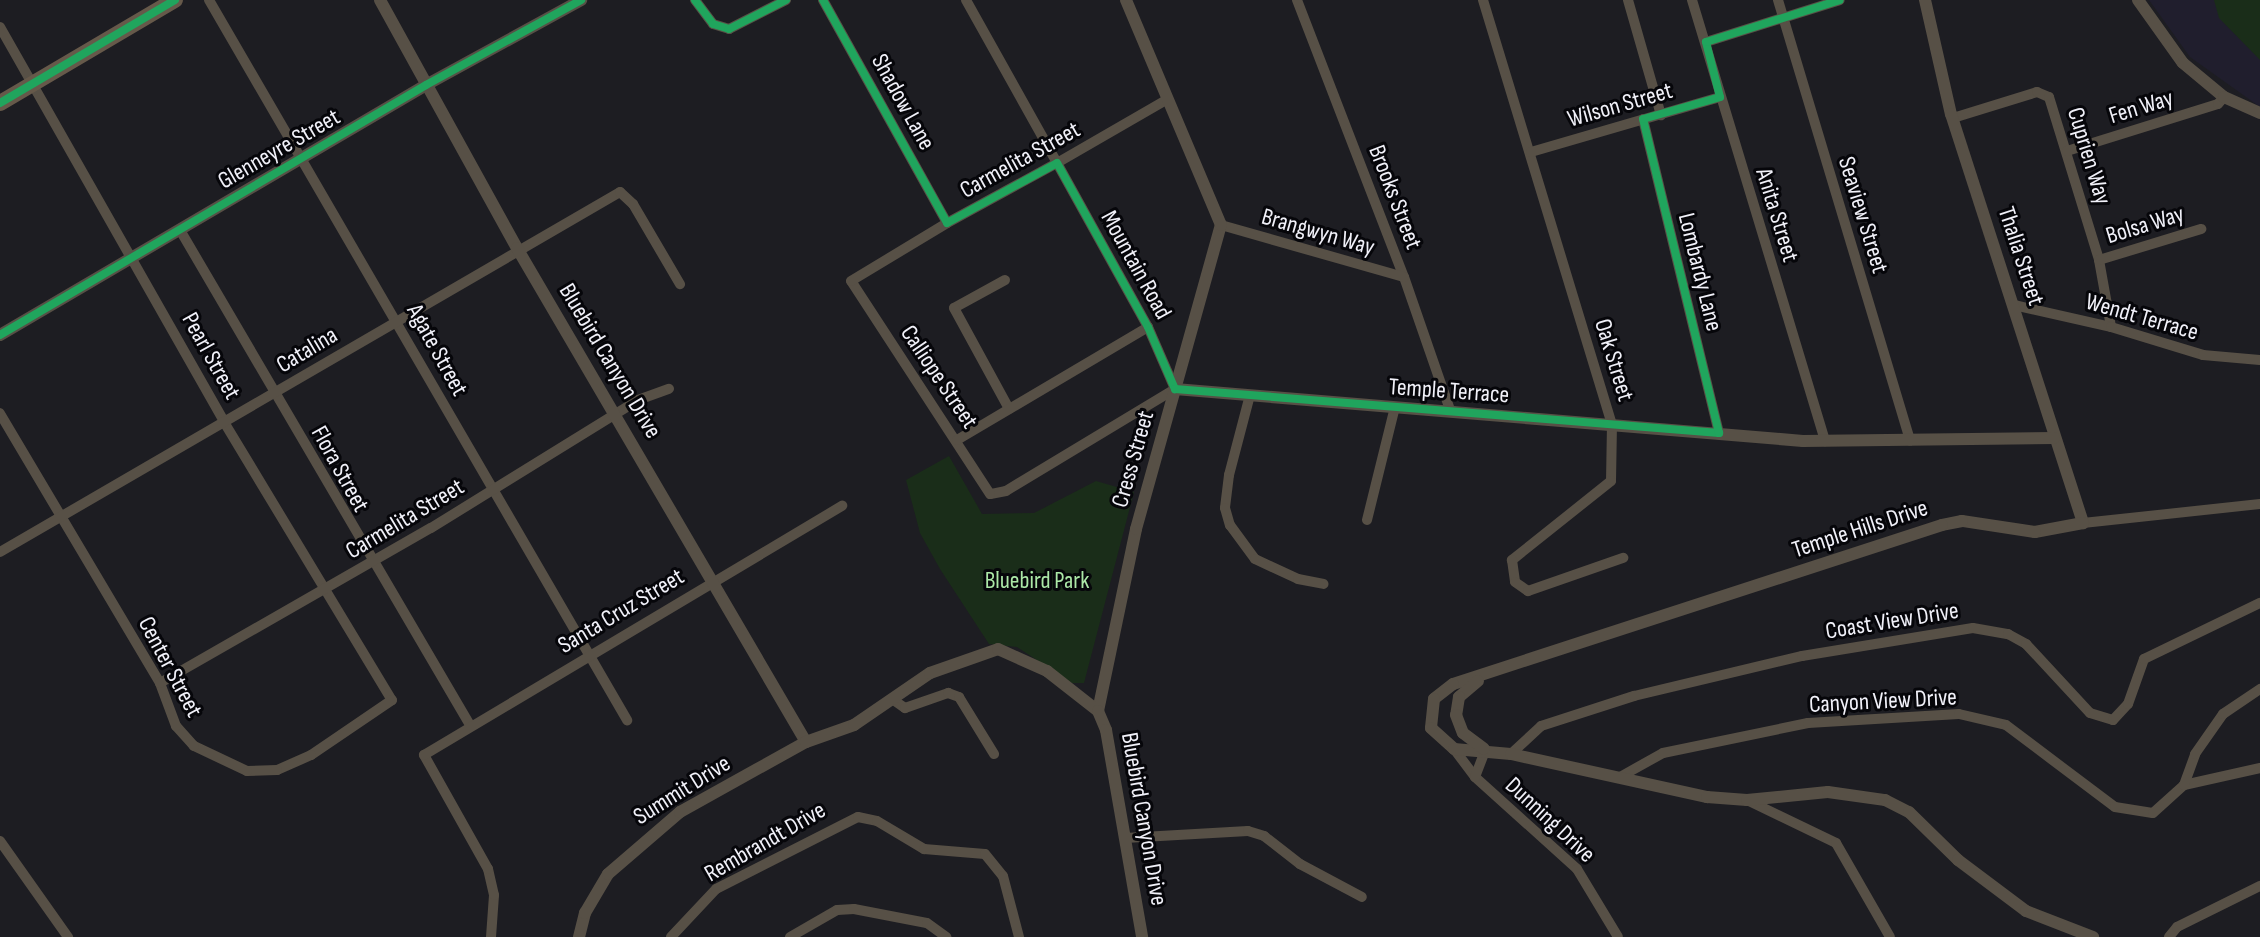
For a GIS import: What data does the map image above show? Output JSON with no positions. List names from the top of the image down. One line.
{"streets":{"street":["Shadow Lane","Wilson Street","Fen Way","Glenneyre Street","Cuprien Way","Carmelita Street","Brooks Street","Anita Street","Seaview Street","Bolsa Way","Brangwyn Way","Thalia Street","Mountain Road","Lombardy Lane","Wendt Terrace","Catalina","Agate Street","Pearl Street","Oak Street","Bluebird Canyon Drive","Calliope Street","Temple Terrace","Cress Street","Flora Street","Temple Hills Drive","Santa Cruz Street","Coast View Drive","Center Street","Canyon View Drive","Summit Drive","Dunning Drive","Rembrandt Drive"]},"crossings":[["Shadow Lane","Carmelita Street"],["Wilson Street","Anita Street"],["Wilson Street","Lombardy Lane"],["Wilson Street","Oak Street"],["Fen Way","Cuprien Way"],["Glenneyre Street","Agate Street"],["Glenneyre Street","Pearl Street"],["Glenneyre Street","Bluebird Canyon Drive"],["Glenneyre Street","Flora Street"],["Cuprien Way","Bolsa Way"],["Cuprien Way","Thalia Street"],["Cuprien Way","Wendt Terrace"],["Carmelita Street","Mountain Road"],["Carmelita Street","Agate Street"],["Carmelita Street","Pearl Street"],["Carmelita Street","Bluebird Canyon Drive"],["Carmelita Street","Calliope Street"],["Carmelita Street","Flora Street"],["Carmelita Street","Center Street"],["Brooks Street","Brangwyn Way"],["Brooks Street","Temple Terrace"],["Anita Street","Temple Terrace"],["Seaview Street","Temple Terrace"],["Brangwyn Way","Cress Street"],["Thalia Street","Wendt Terrace"],["Thalia Street","Temple Terrace"],["Thalia Street","Temple Hills Drive"],["Mountain Road","Calliope Street"],["Mountain Road","Temple Terrace"],["Mountain Road","Cress Street"],["Lombardy Lane","Temple Terrace"],["Catalina","Agate Street"],["Catalina","Pearl Street"],["Catalina","Bluebird Canyon Drive"],["Catalina","Flora Street"],["Catalina","Center Street"],["Agate Street","Santa Cruz Street"],["Pearl Street","Center Street"],["Oak Street","Temple Terrace"],["Bluebird Canyon Drive","Cress Street"],["Bluebird Canyon Drive","Santa Cruz Street"],["Bluebird Canyon Drive","Summit Drive"],["Calliope Street","Temple Terrace"],["Calliope Street","Cress Street"],["Temple Terrace","Cress Street"],["Cress Street","Summit Drive"],["Flora Street","Santa Cruz Street"],["Temple Hills Drive","Dunning Drive"]],"parks":["Bluebird Park"]}
